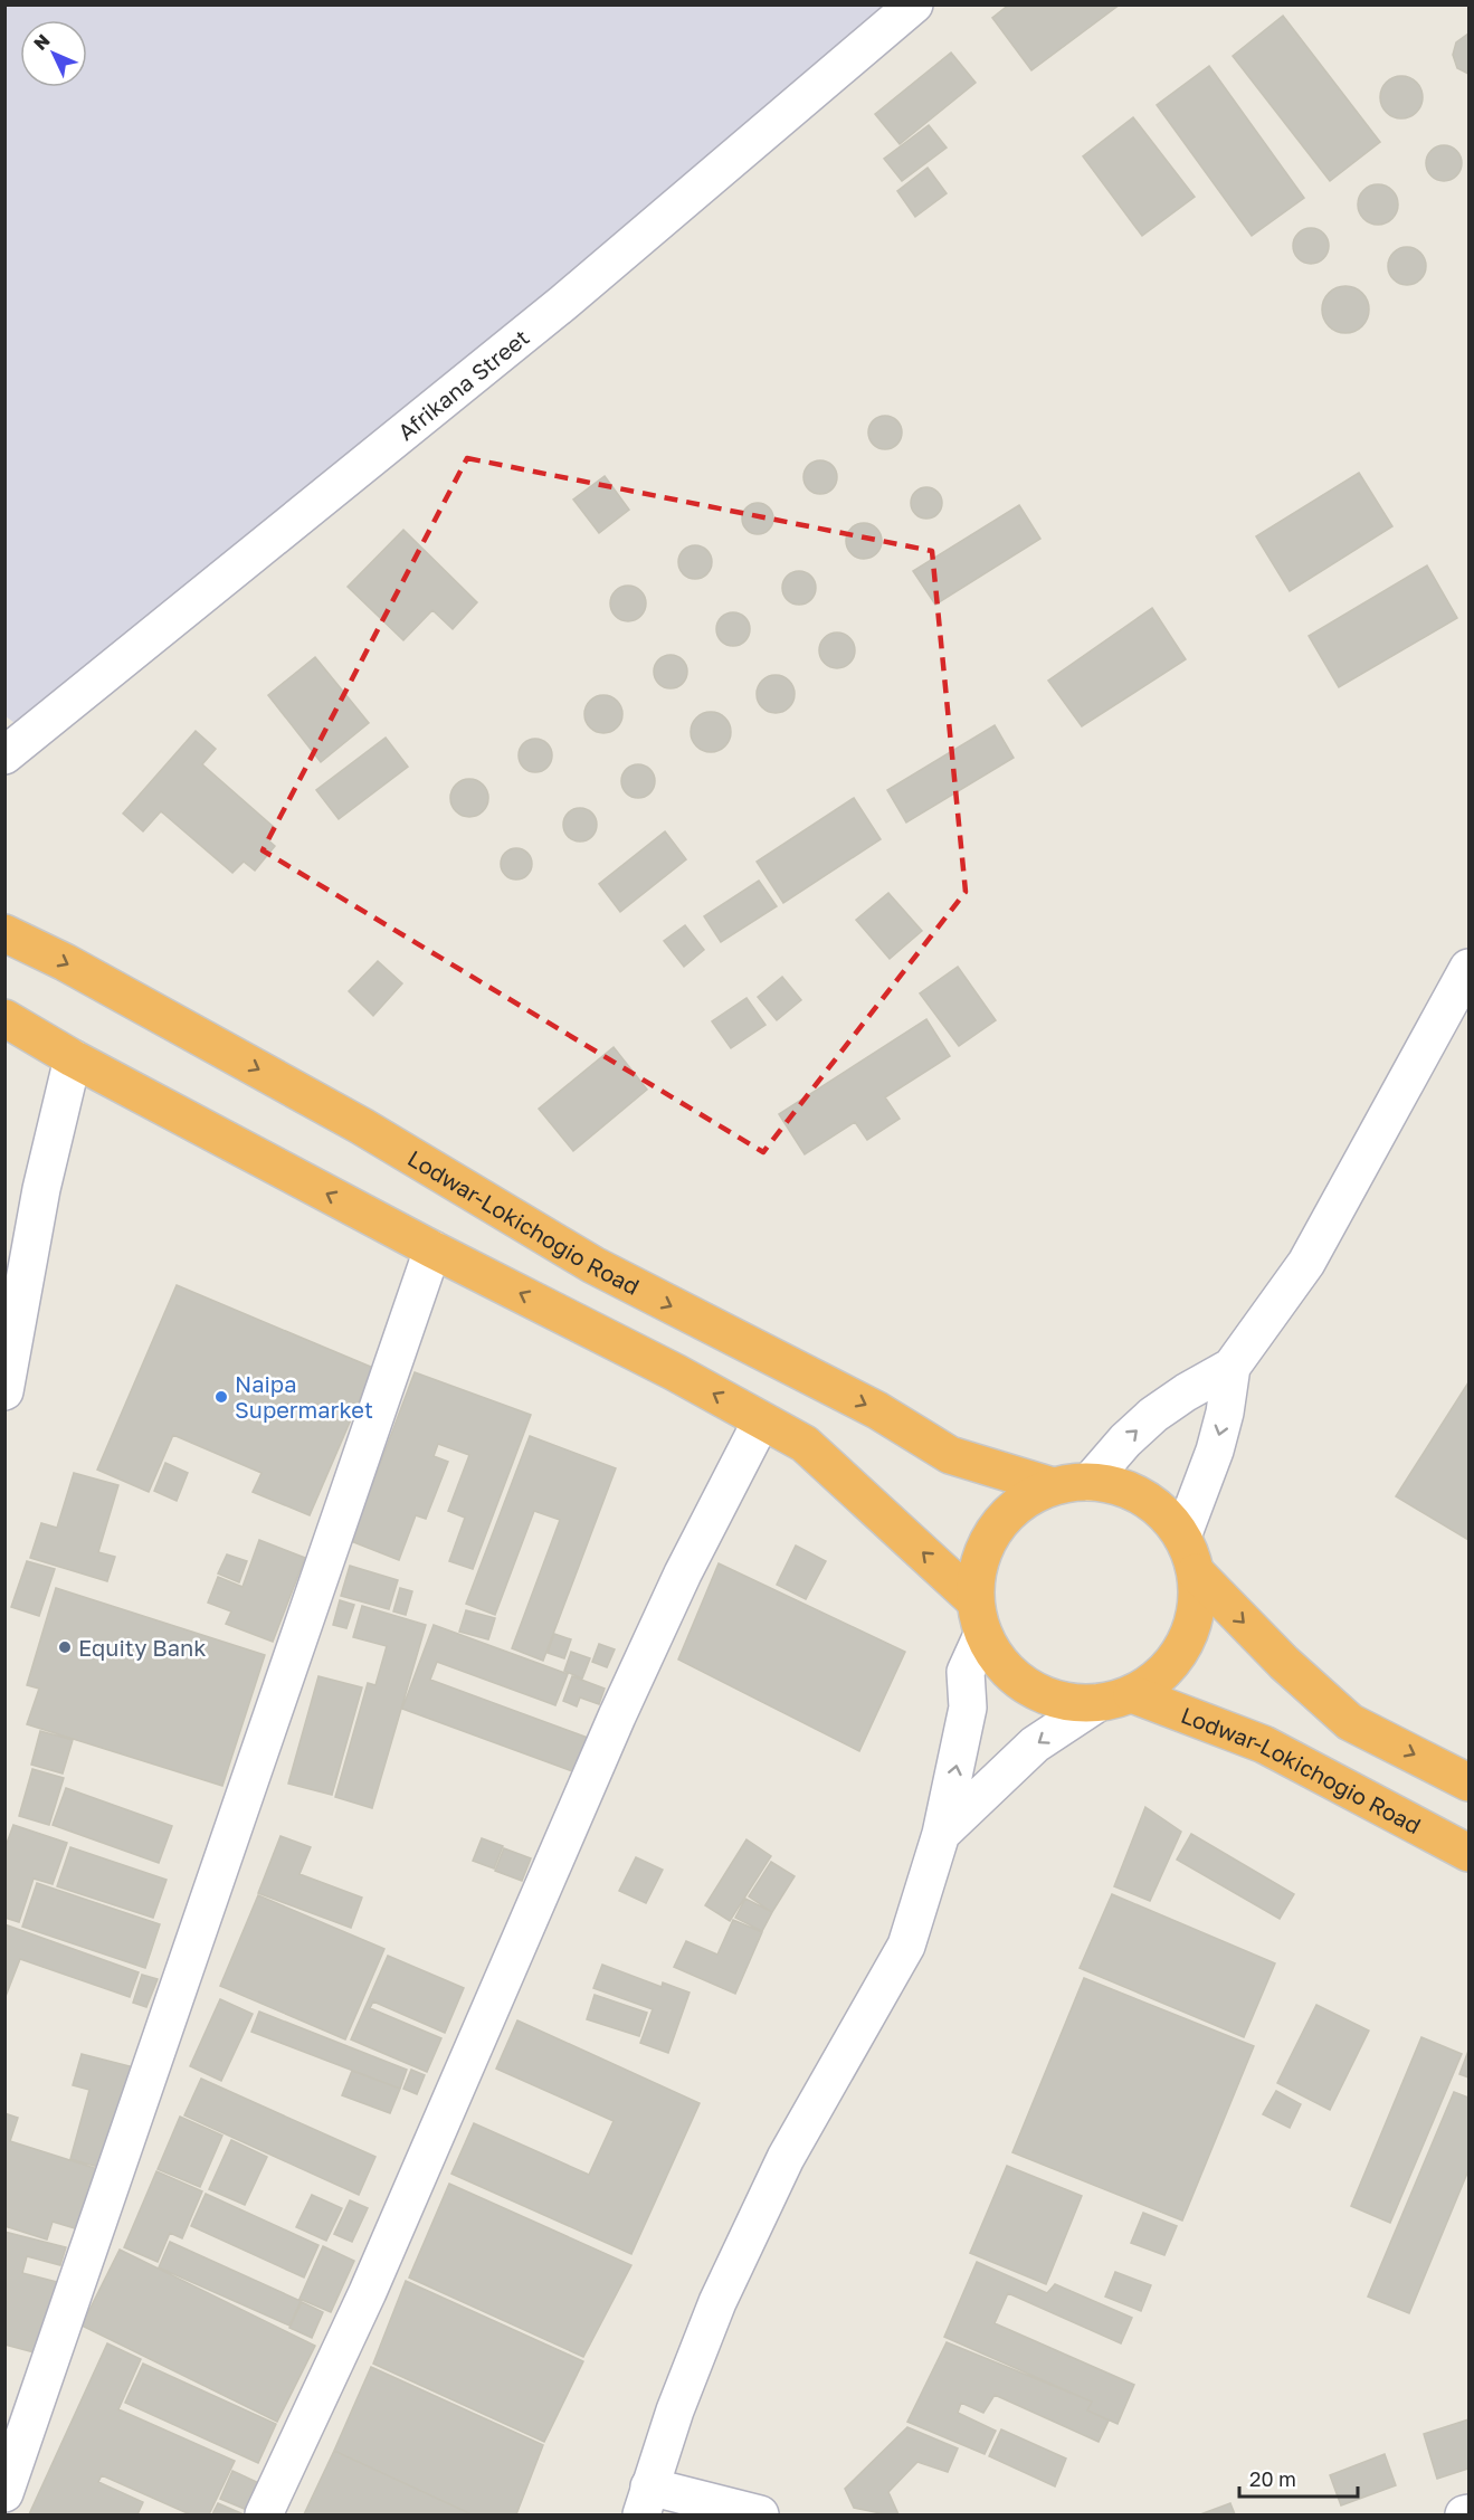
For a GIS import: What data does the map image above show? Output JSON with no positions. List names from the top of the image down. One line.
{"streets":{"highway":["Lodwar-Lokichogio Road"],"street":["Afrikana Street"]},"places":["Naipa Supermarket","Equity Bank"],"scale_bar":"20 m","north":"top left"}
